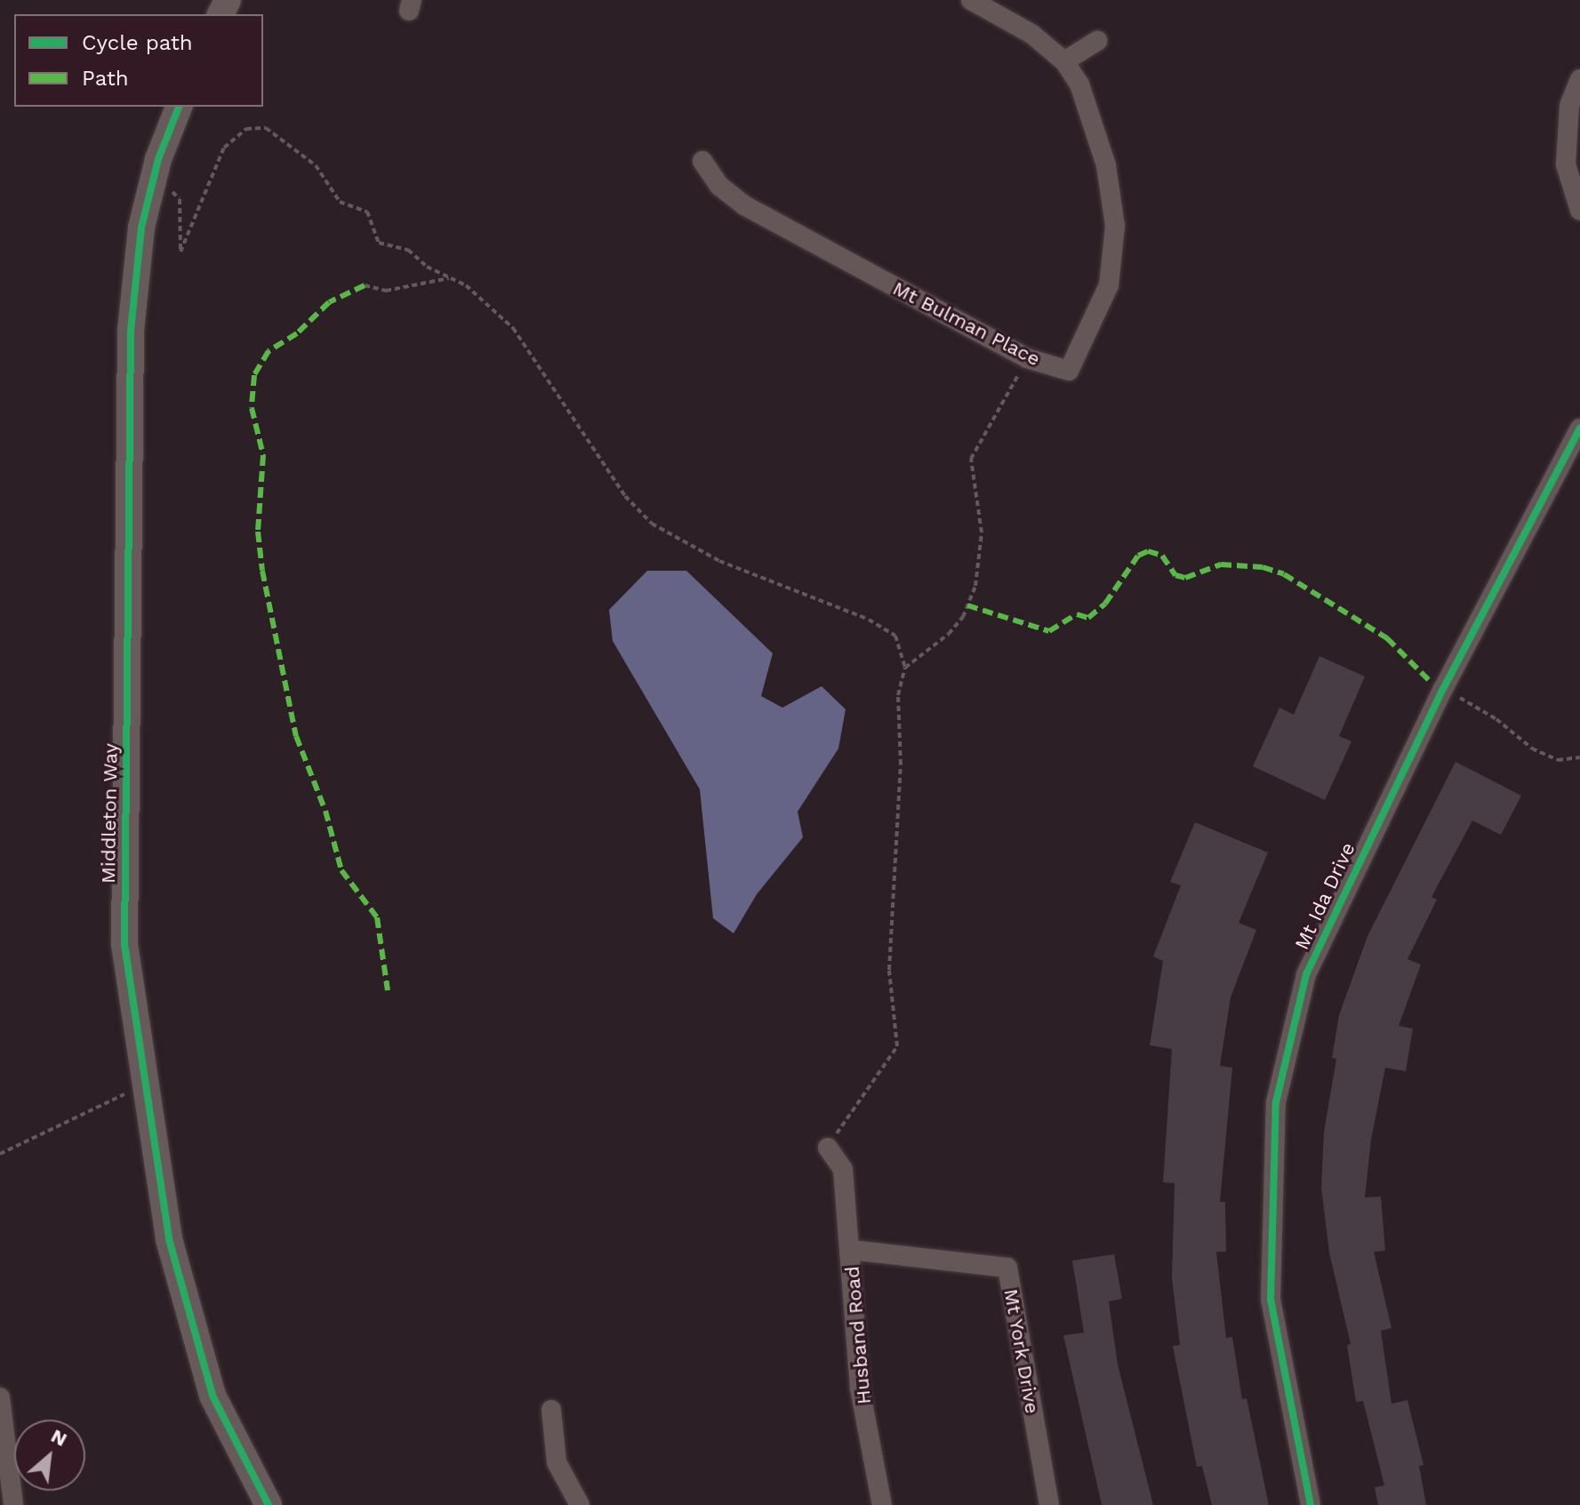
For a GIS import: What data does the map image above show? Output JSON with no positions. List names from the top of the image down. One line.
{"streets":{"street":["Mt Bulman Place","Middleton Way","Mt Ida Drive","Husband Road","Mt York Drive"]},"crossings":[["Husband Road","Mt York Drive"]],"legend":["Cycle path","Path"],"north":"top right"}
